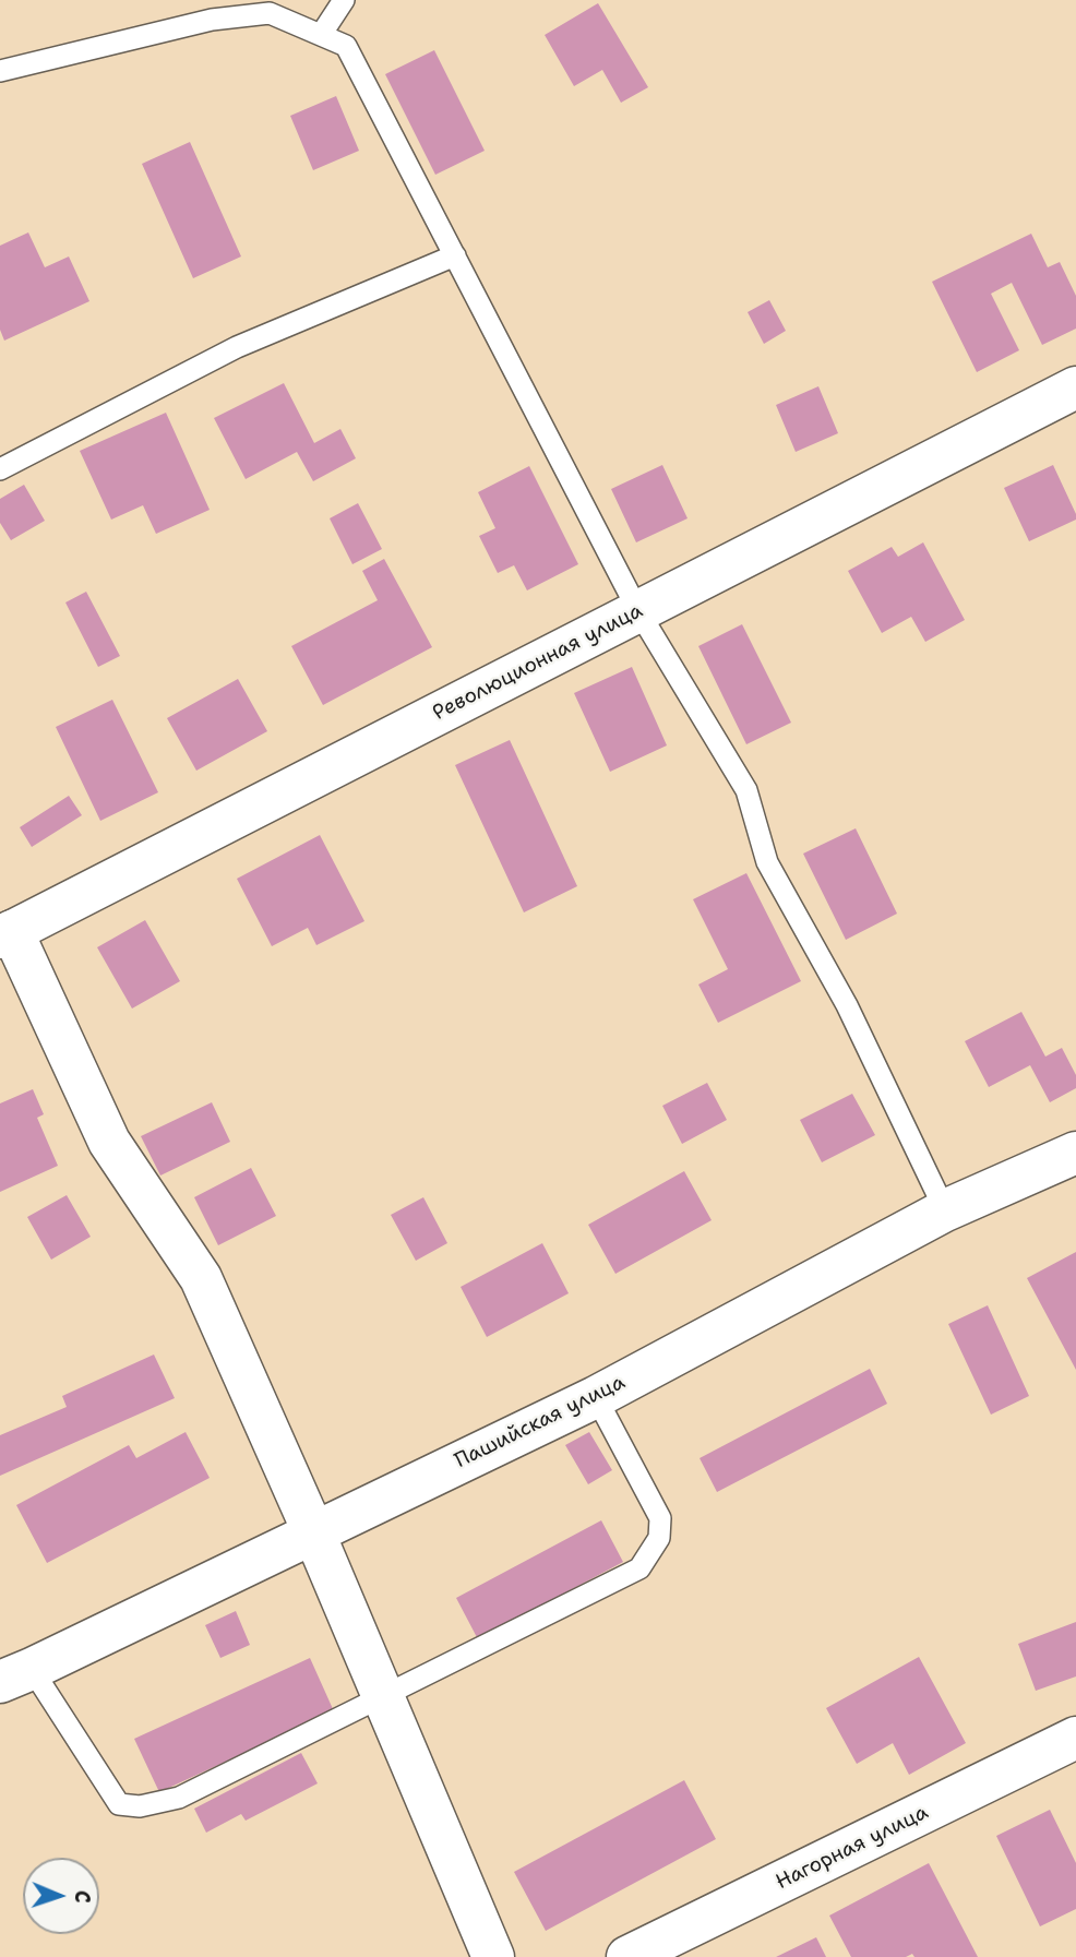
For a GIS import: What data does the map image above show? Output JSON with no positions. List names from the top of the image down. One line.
{"streets":{"street":["Революционная улица","Пашийская улица","Нагорная улица"]},"north":"right"}
